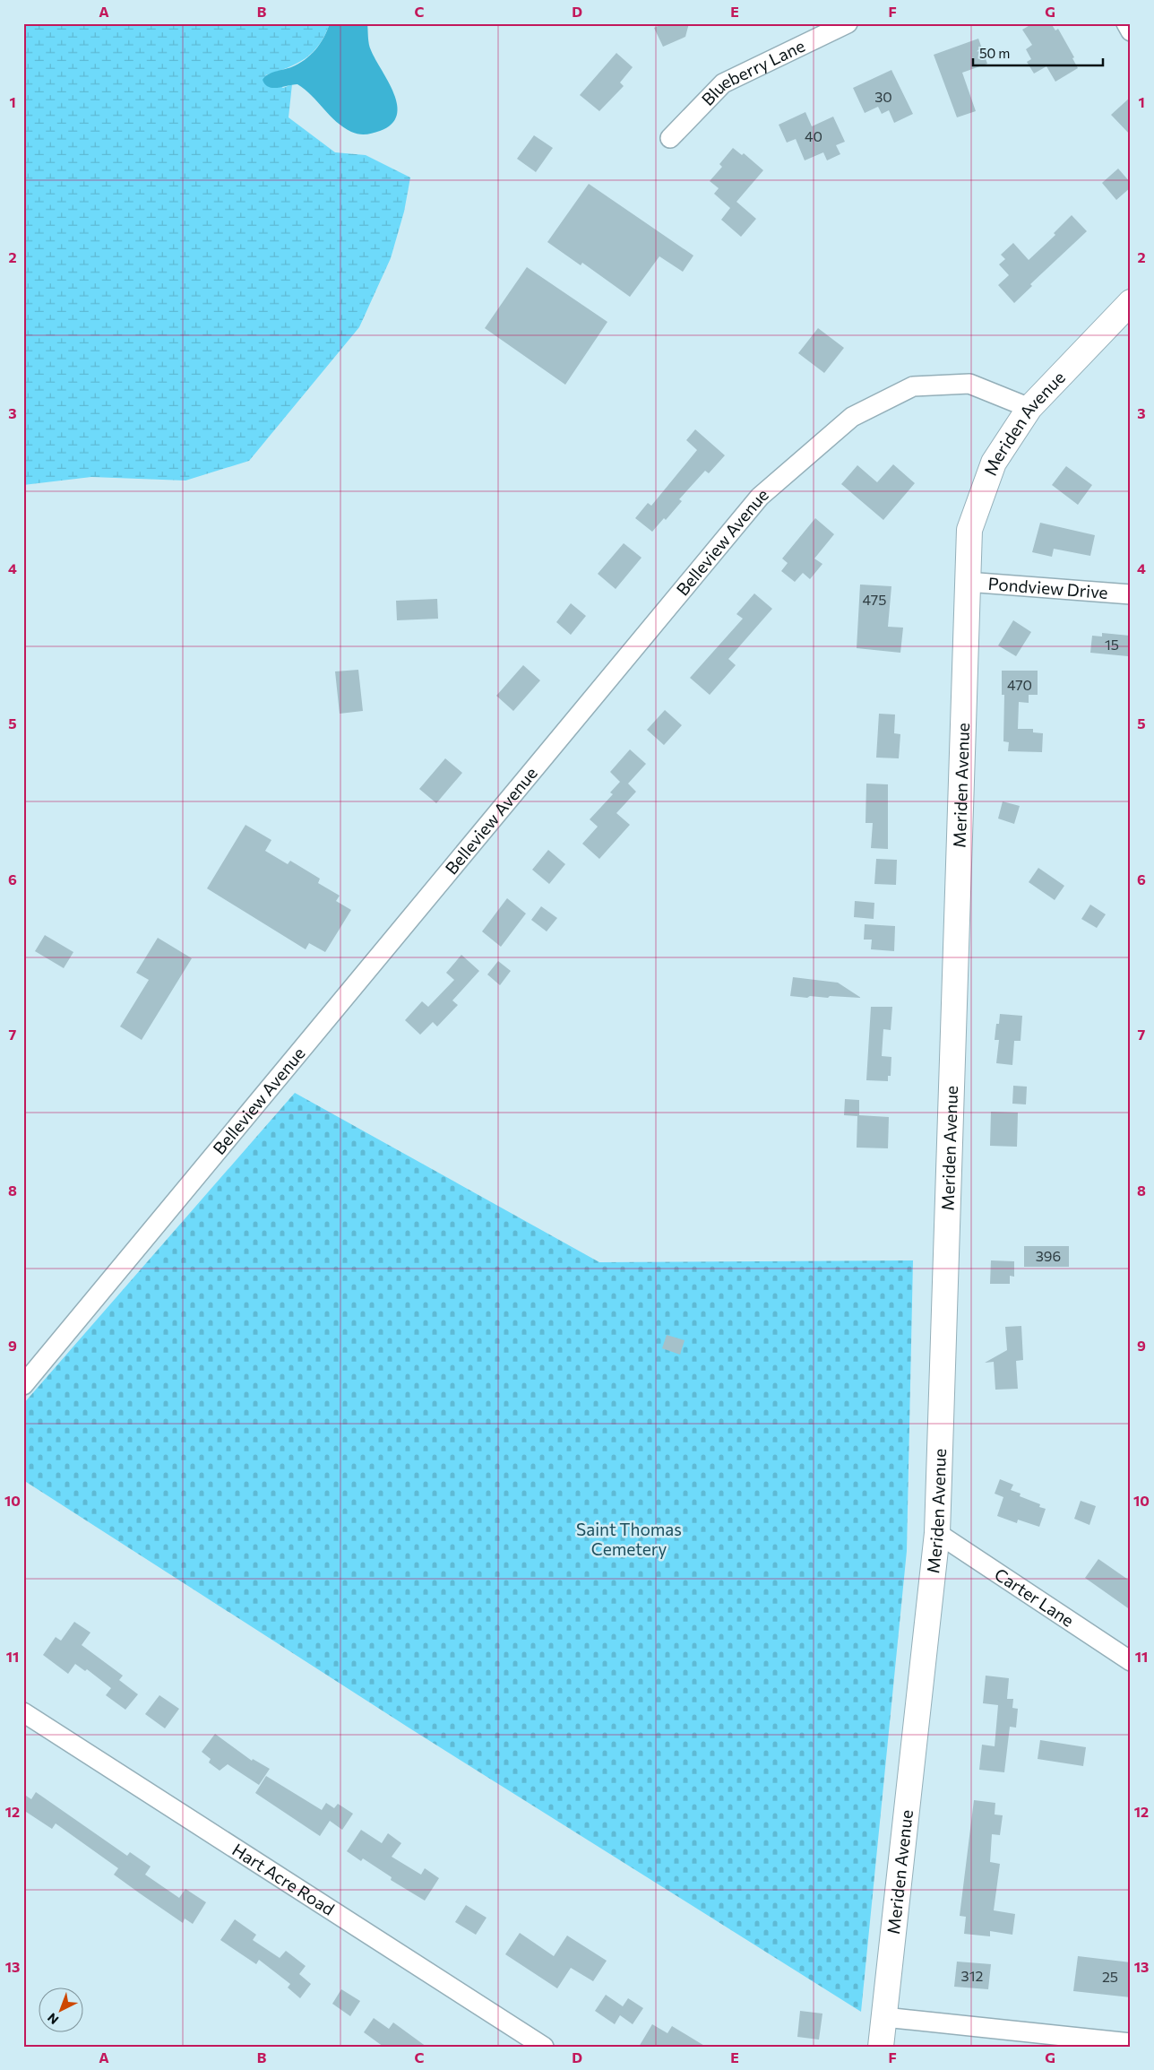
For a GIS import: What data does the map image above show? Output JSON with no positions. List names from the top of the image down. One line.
{"streets":{"main road":["Meriden Avenue"],"street":["Blueberry Lane","Belleview Avenue","Pondview Drive","Carter Lane","Hart Acre Road"]},"crossings":[["Meriden Avenue","Belleview Avenue"],["Meriden Avenue","Pondview Drive"],["Meriden Avenue","Carter Lane"]],"parks":["Saint Thomas Cemetery"],"house_numbers":["30","40","475","15","470","396","312","25"],"scale_bar":"50 m","north":"bottom left","grid":{"columns":["A","B","C","D","E","F","G"],"rows":["1","2","3","4","5","6","7","8","9","10","11","12","13"]}}
